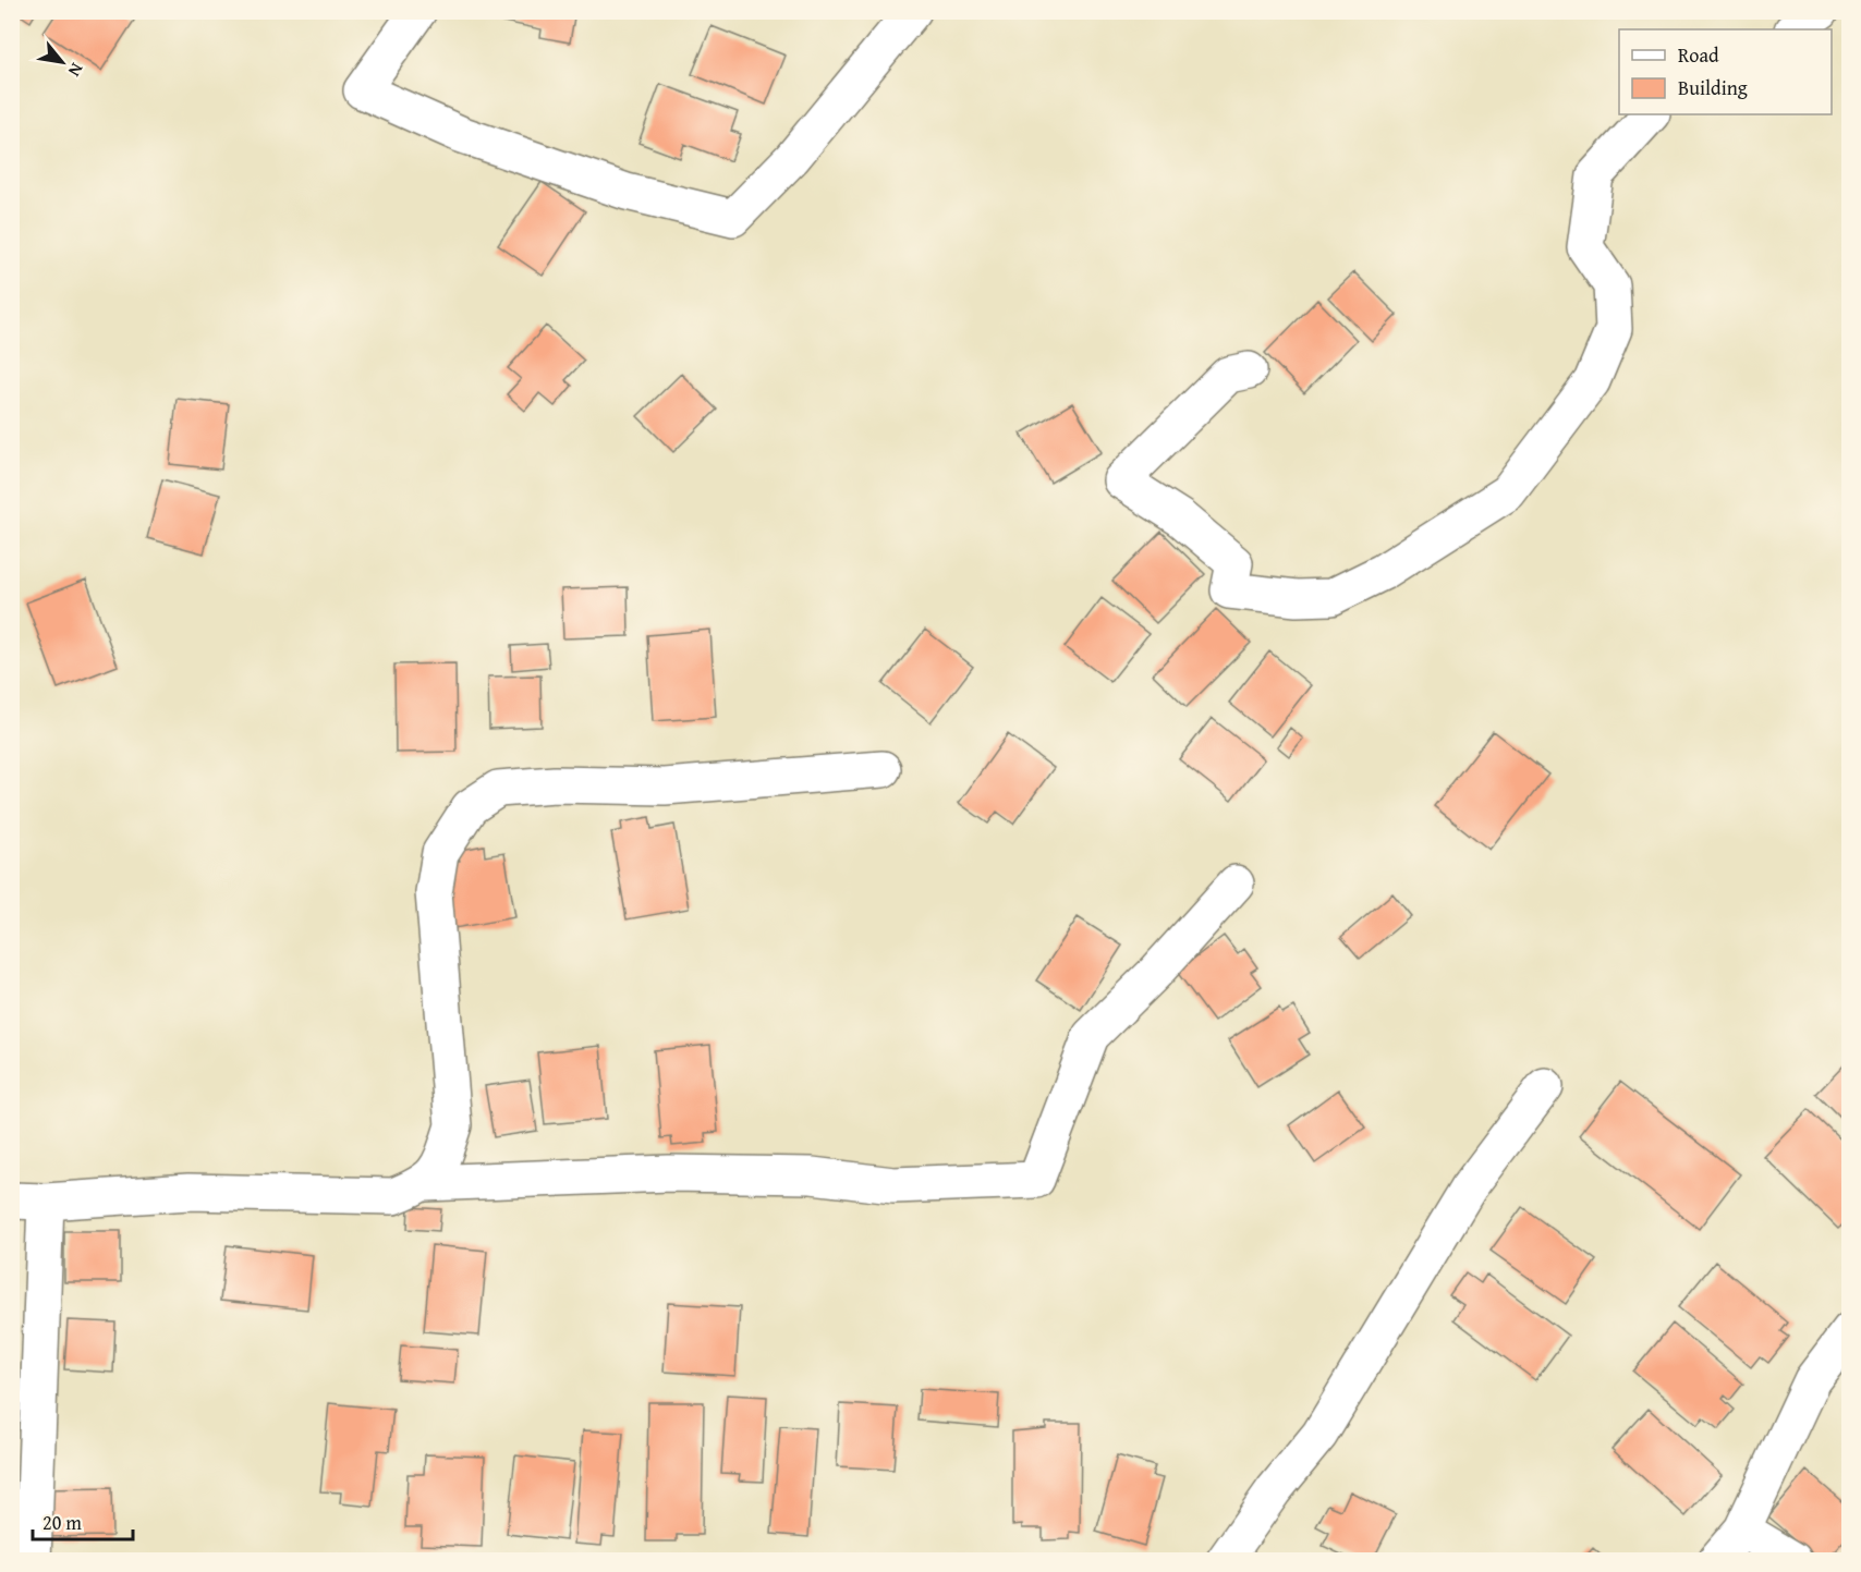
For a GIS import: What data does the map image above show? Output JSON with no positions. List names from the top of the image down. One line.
{"legend":["Road","Building"],"scale_bar":"20 m","north":"bottom right"}
